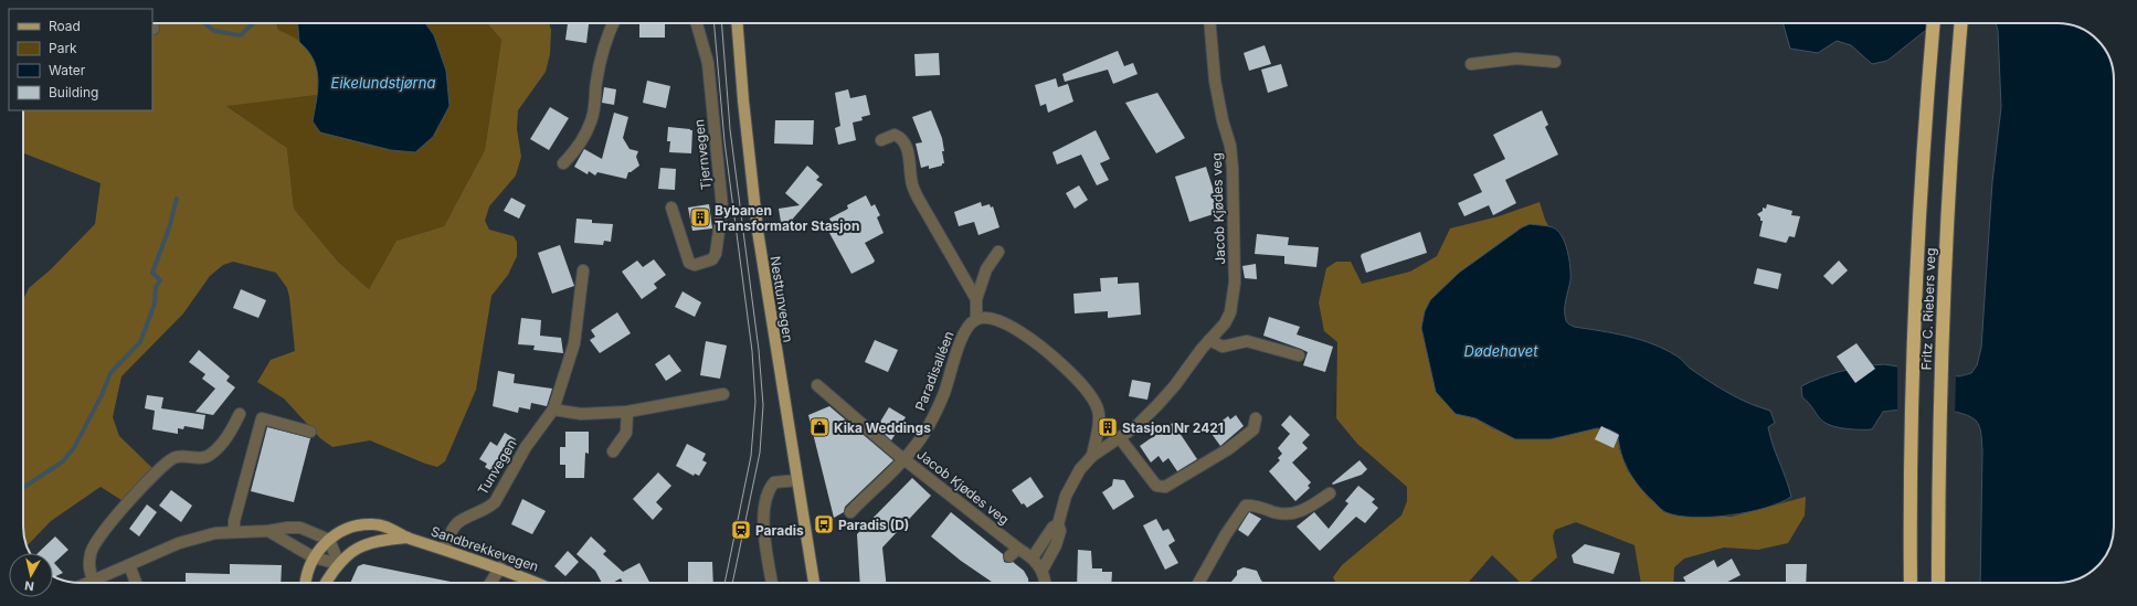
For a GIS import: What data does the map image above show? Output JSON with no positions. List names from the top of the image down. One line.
{"streets":{"highway":["Fritz C. Riebers veg"],"main road":["Nesttunvegen","Sandbrekkevegen"],"street":["Tjernvegen","Jacob Kjødes veg","Paradisalléen","Tunvegen"]},"crossings":[["Jacob Kjødes veg","Paradisalléen"],["Tunvegen","Sandbrekkevegen"]],"water":["Eikelundstjørna","Dødehavet"],"places":{"building":["Bybanen Transformator Stasjon","Stasjon Nr 2421"],"shop":["Kika Weddings"],"bus stop":["Paradis (D)"],"station":["Paradis"]},"legend":["Road","Park","Water","Building"],"north":"bottom"}
